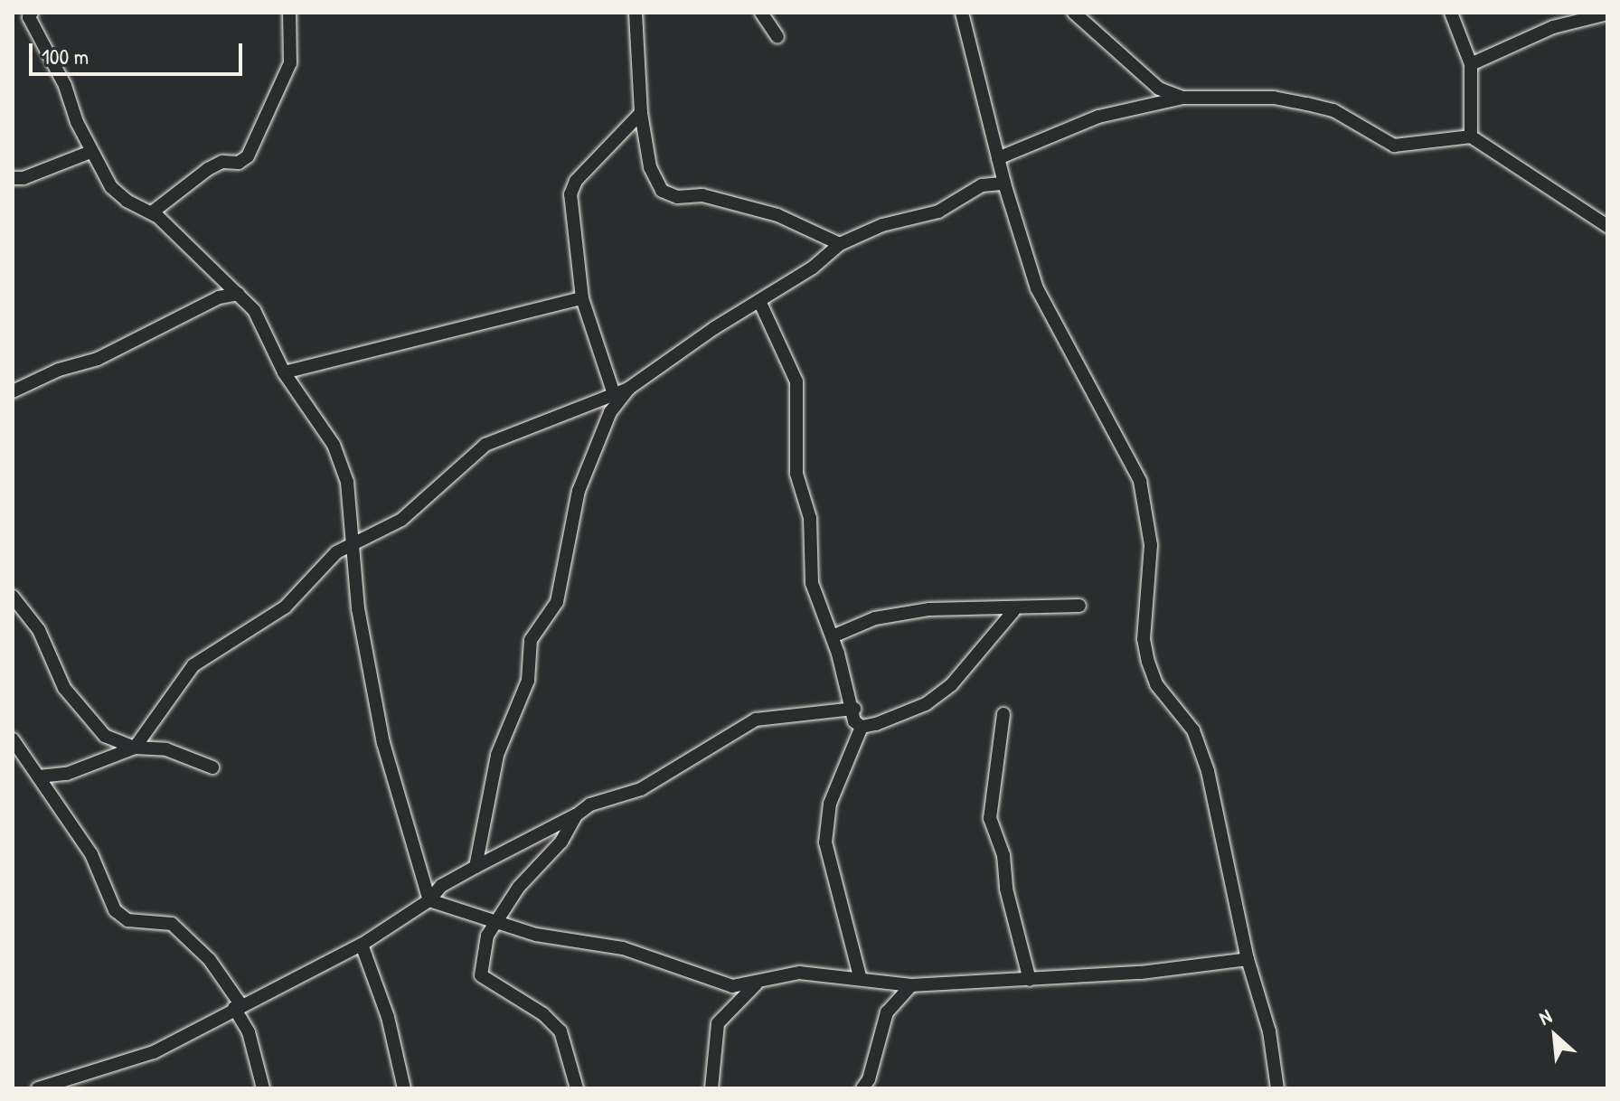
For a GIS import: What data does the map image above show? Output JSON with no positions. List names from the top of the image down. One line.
{"scale_bar":"100 m","north":"top left"}
